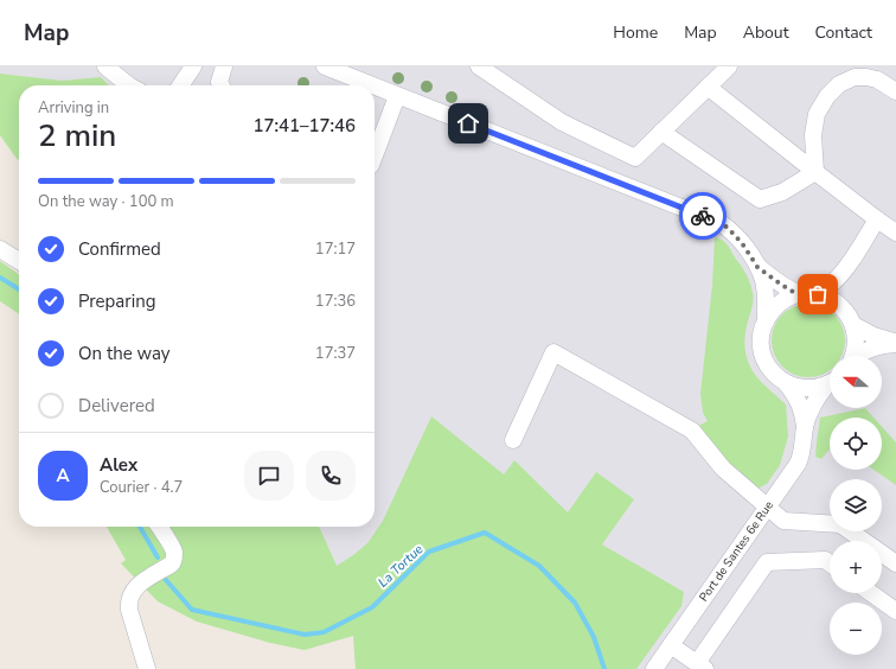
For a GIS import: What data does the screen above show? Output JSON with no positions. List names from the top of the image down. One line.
{"streets":{"street":["Port de Santes 6e Rue"]},"water":["La Tortue"],"north":"left","page":{"header":"Map","nav":["Home","Map","About","Contact"],"heading":["2 min","Arriving in","17:41–17:46"],"panel":["Alex","Courier · 4.7"],"bar":"On the way · 100 m","list":[["Confirmed","17:17"],["Preparing","17:36"],["On the way","17:37"],"Delivered"],"map_buttons":["+","−"],"round":"A"}}
